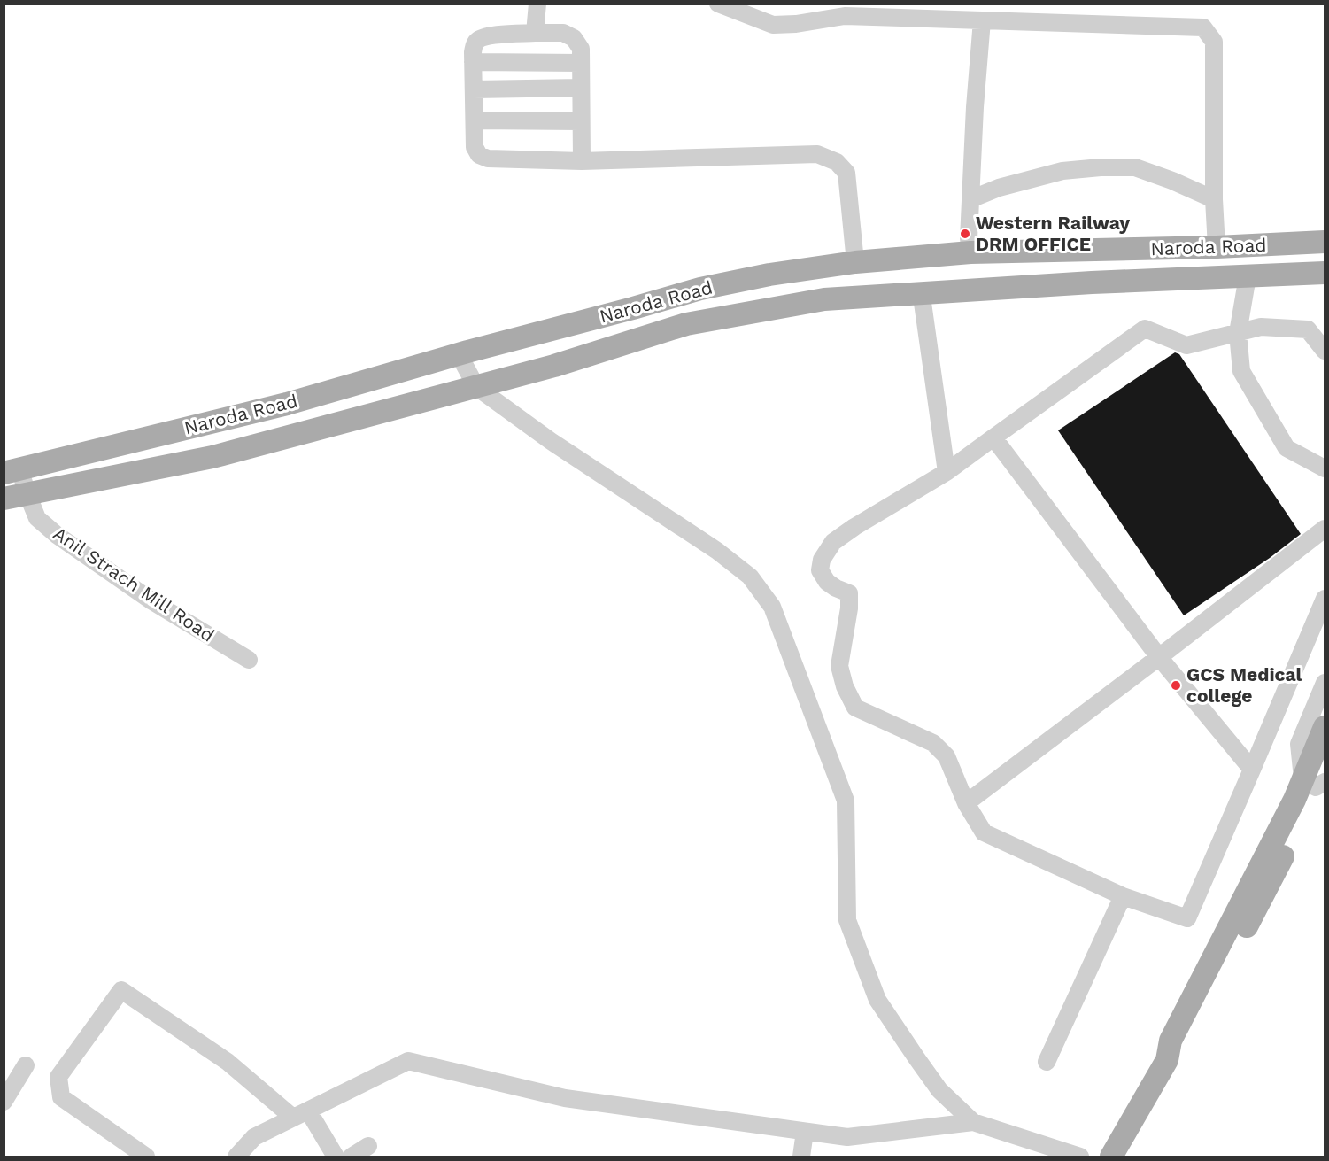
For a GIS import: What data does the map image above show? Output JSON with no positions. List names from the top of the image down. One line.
{"streets":{"main road":["Naroda Road"],"street":["Anil Strach Mill Road"]},"crossings":[["Naroda Road","Anil Strach Mill Road"]],"places":["Western Railway DRM OFFICE","GCS Medical college"]}
